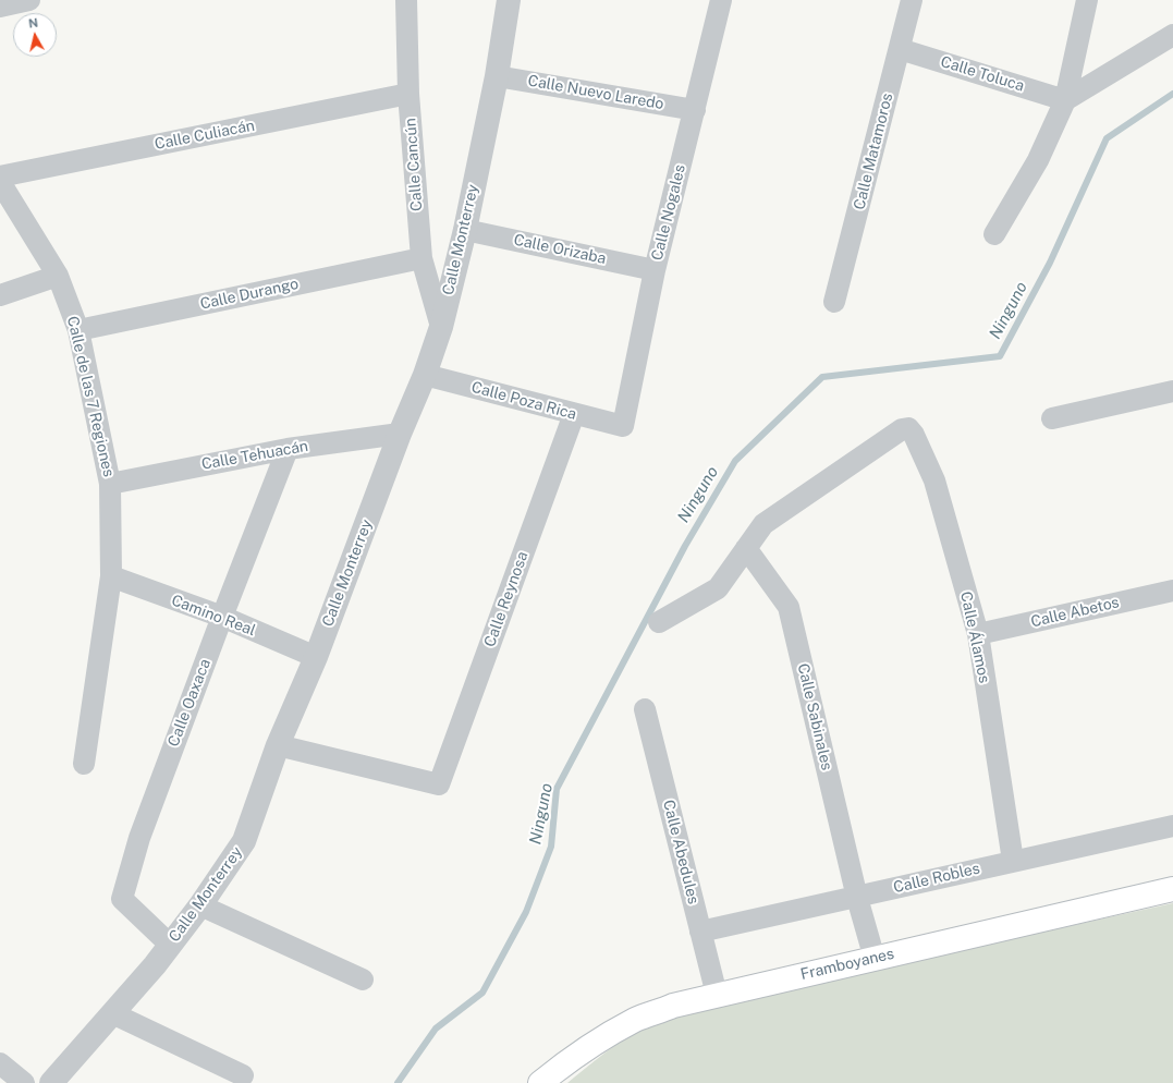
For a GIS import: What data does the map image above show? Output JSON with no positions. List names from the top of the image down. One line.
{"streets":{"main road":["Framboyanes"],"street":["Calle Toluca","Calle Nuevo Laredo","Calle Culiacán","Calle Matamoros","Calle Cancún","Calle Nogales","Calle Monterrey","Calle Orizaba","Calle Durango","Calle de las 7 Regiones","Calle Poza Rica","Calle Tehuacán","Calle Reynosa","Calle Abetos","Camino Real","Calle Álamos","Calle Oaxaca","Calle Sabinales","Calle Abedules","Calle Robles"]},"crossings":[["Calle Toluca","Calle Matamoros"],["Calle Nuevo Laredo","Calle Nogales"],["Calle Nuevo Laredo","Calle Monterrey"],["Calle Culiacán","Calle Cancún"],["Calle Cancún","Calle Monterrey"],["Calle Cancún","Calle Durango"],["Calle Nogales","Calle Orizaba"],["Calle Nogales","Calle Poza Rica"],["Calle Monterrey","Calle Orizaba"],["Calle Monterrey","Calle Poza Rica"],["Calle Monterrey","Calle Tehuacán"],["Calle Monterrey","Calle Reynosa"],["Calle Monterrey","Camino Real"],["Calle Monterrey","Calle Oaxaca"],["Calle Durango","Calle de las 7 Regiones"],["Calle de las 7 Regiones","Calle Tehuacán"],["Calle de las 7 Regiones","Camino Real"],["Calle Poza Rica","Calle Reynosa"],["Calle Tehuacán","Calle Oaxaca"],["Calle Abetos","Calle Álamos"],["Camino Real","Calle Oaxaca"],["Calle Álamos","Calle Sabinales"],["Calle Álamos","Calle Robles"],["Calle Sabinales","Calle Robles"],["Calle Sabinales","Framboyanes"],["Calle Abedules","Calle Robles"],["Calle Abedules","Framboyanes"]],"water":["Ninguno"],"north":"top"}
